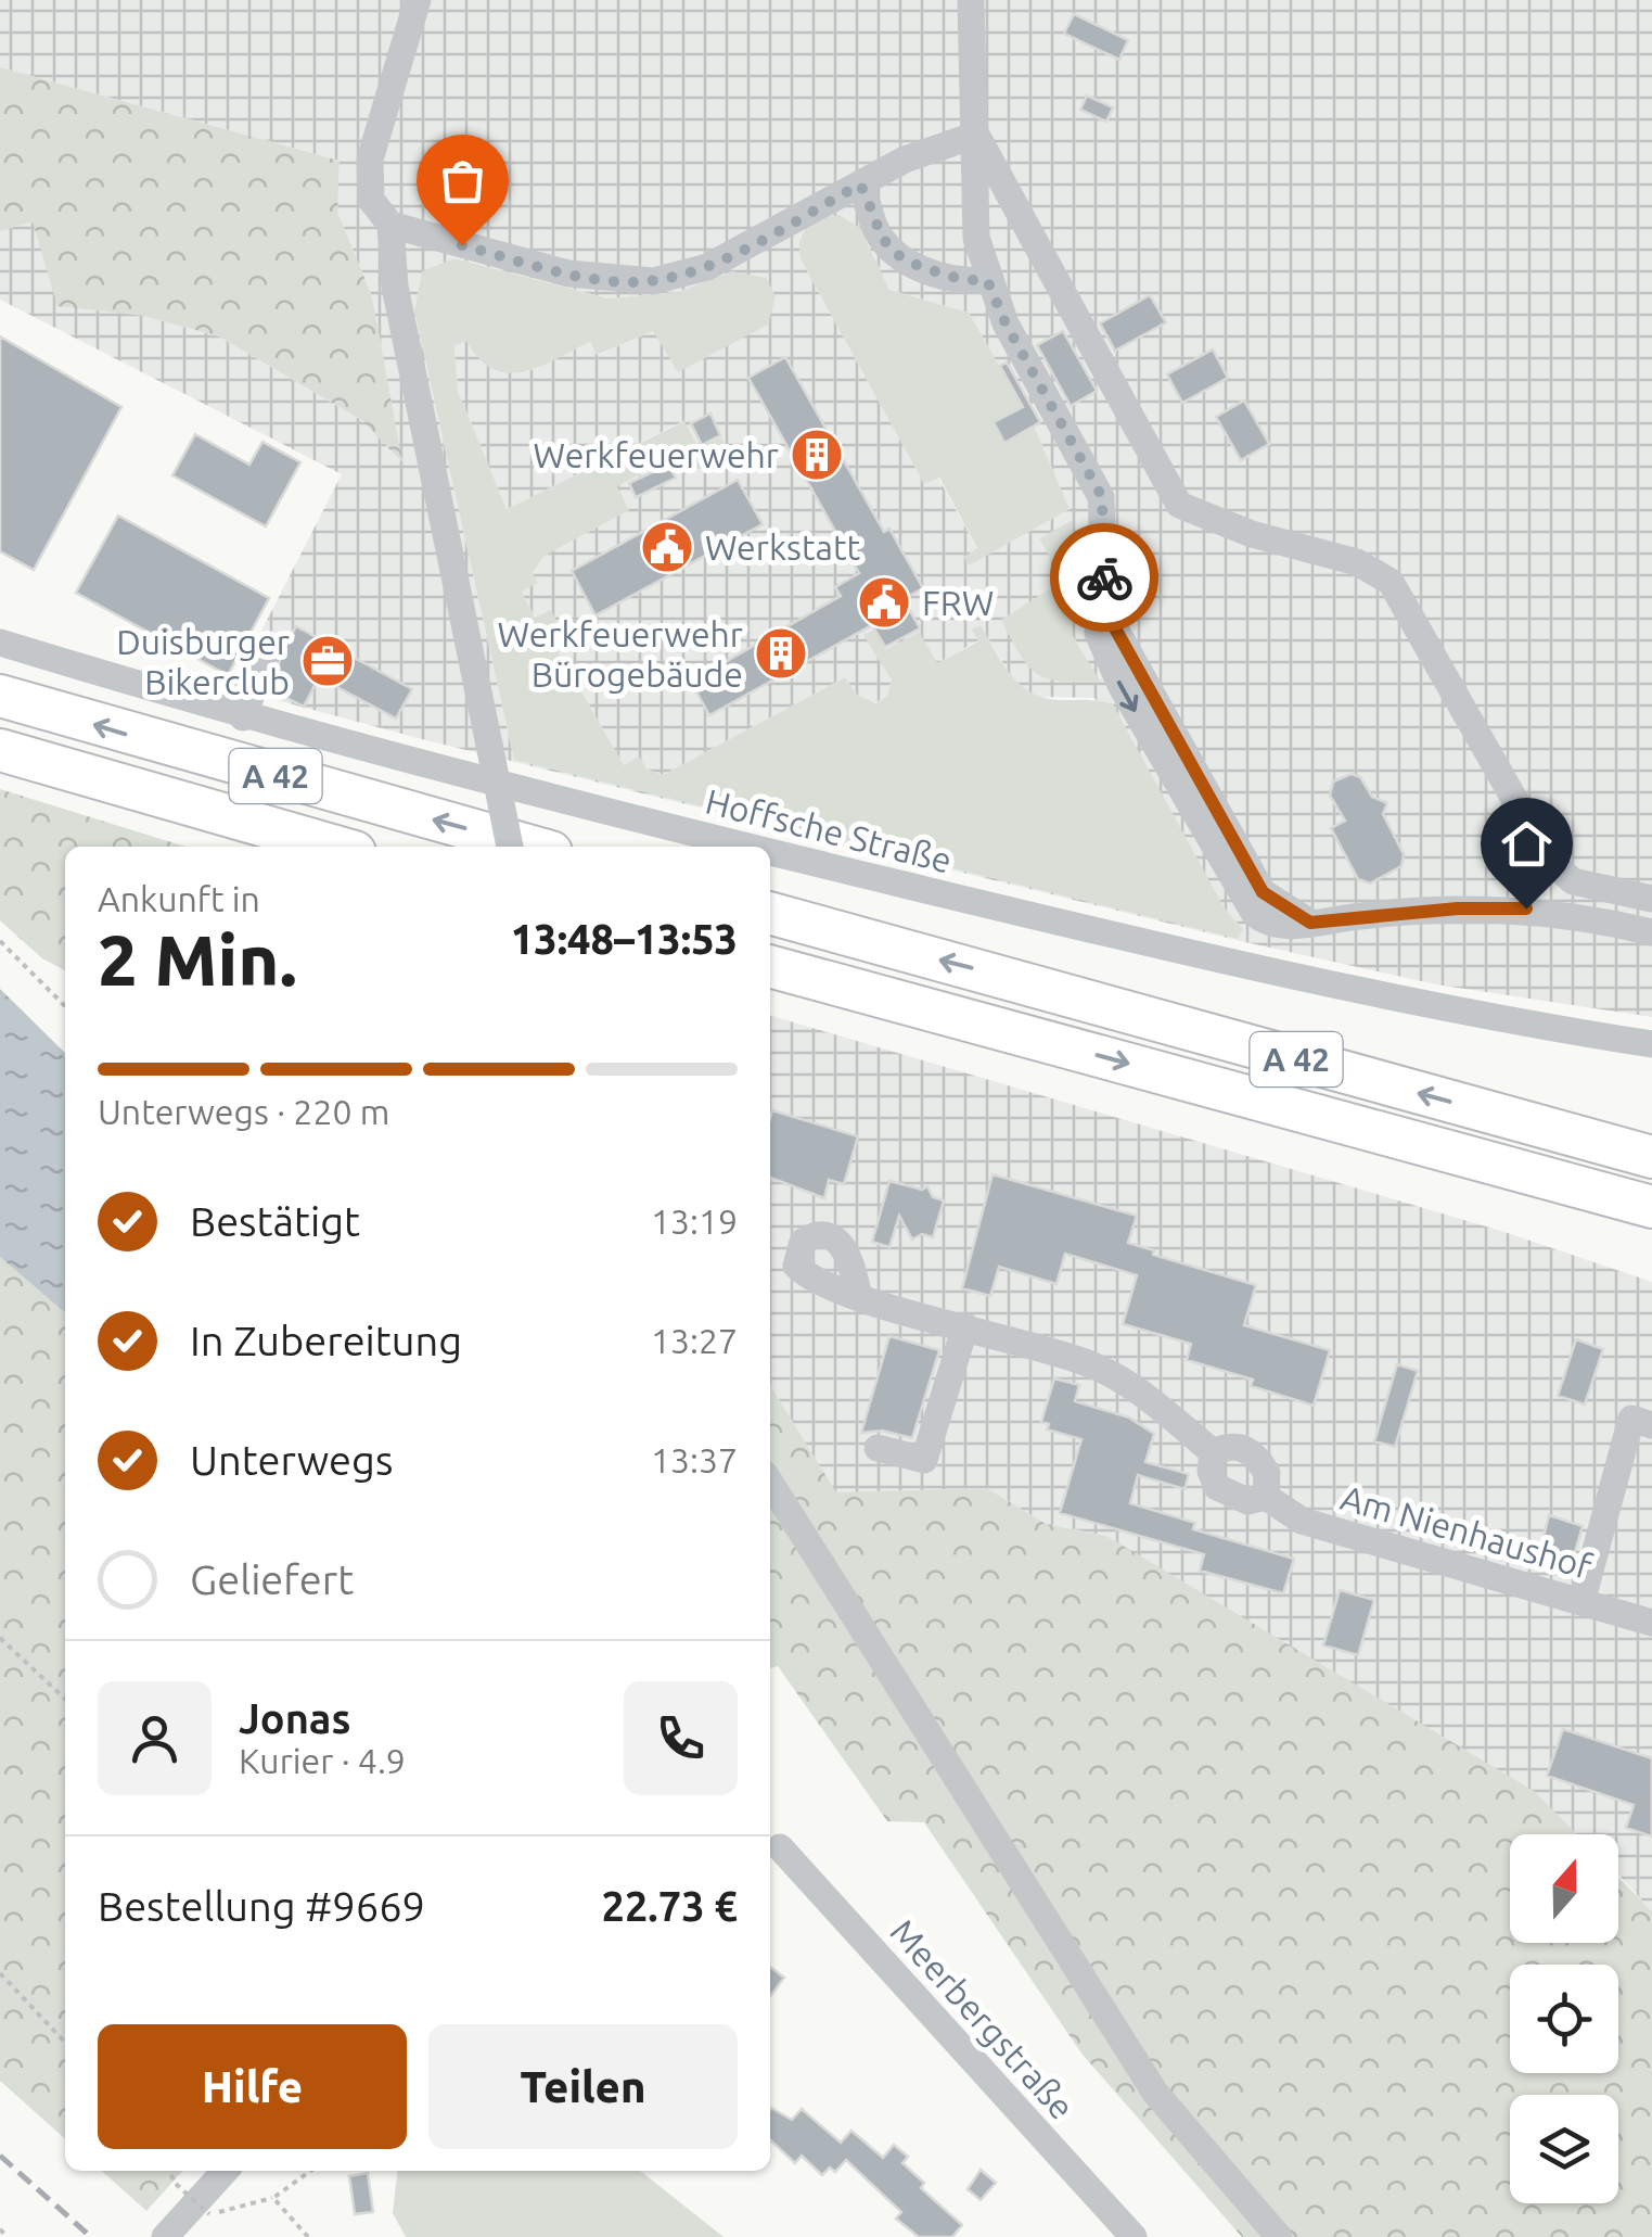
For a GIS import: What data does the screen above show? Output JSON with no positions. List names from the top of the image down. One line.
{"streets":{"highway":["A 42"],"street":["Hoffsche Straße","Am Nienhaushof","Meerbergstraße"]},"places":{"building":["Werkfeuerwehr","Werkfeuerwehr Bürogebäude"],"public building":["Werkstatt","FRW"],"office":["Duisburger Bikerclub"]},"north":"top","page":{"heading":["2 Min.","Ankunft in","13:48–13:53"],"panel":["Jonas","Kurier · 4.9","Bestellung #9669","22.73 €"],"bar":"Unterwegs · 220 m","list":[["Bestätigt","13:19"],["In Zubereitung","13:27"],["Unterwegs","13:37"],"Geliefert"],"buttons":["Hilfe","Teilen"]}}
